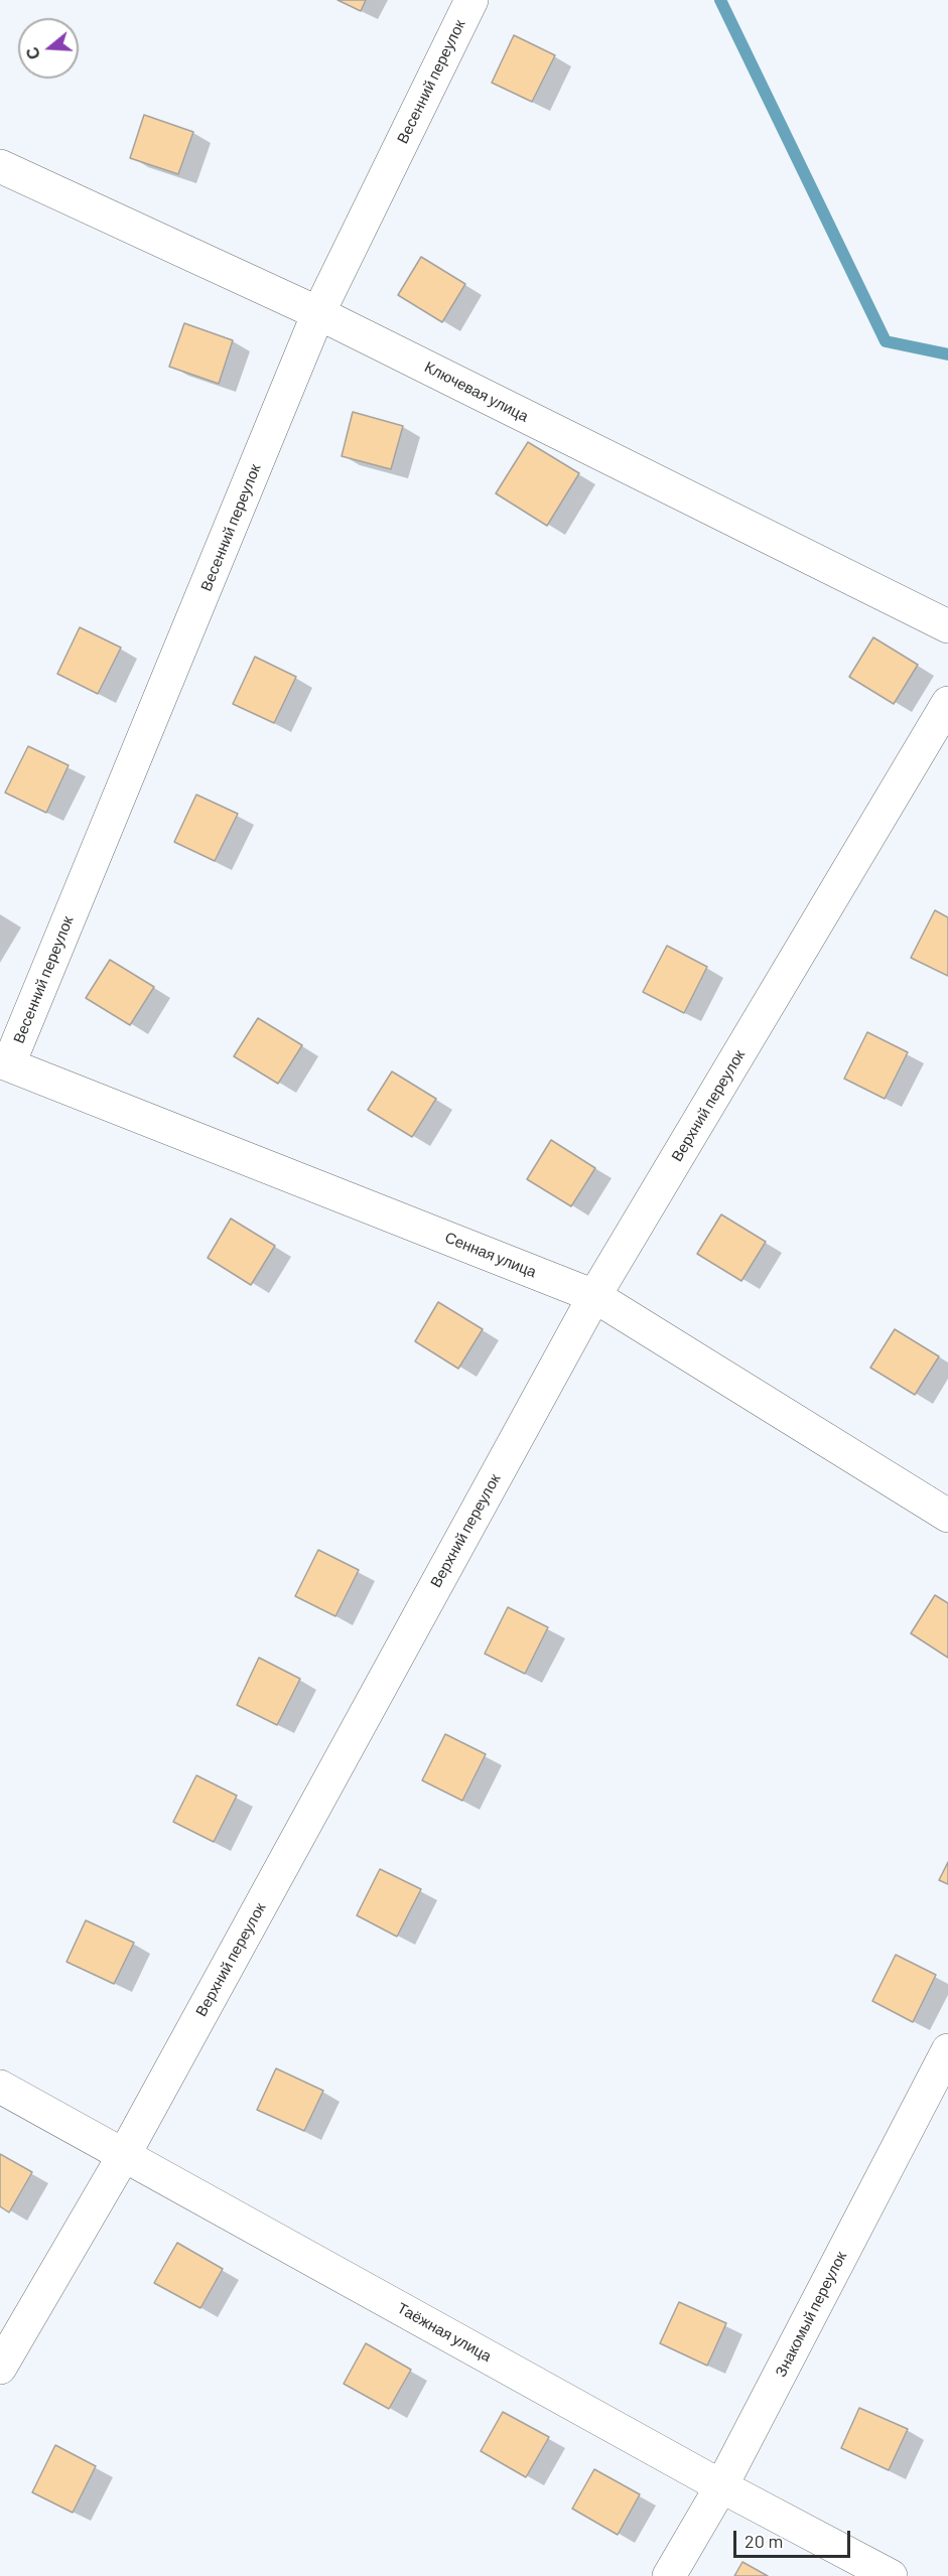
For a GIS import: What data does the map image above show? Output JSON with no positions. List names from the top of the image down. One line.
{"streets":{"street":["Весенний переулок","Ключевая улица","Верхний переулок","Сенная улица","Знакомый переулок","Таёжная улица"]},"crossings":[["Весенний переулок","Ключевая улица"],["Весенний переулок","Сенная улица"],["Верхний переулок","Сенная улица"],["Верхний переулок","Таёжная улица"],["Знакомый переулок","Таёжная улица"]],"scale_bar":"20 m","north":"left"}
